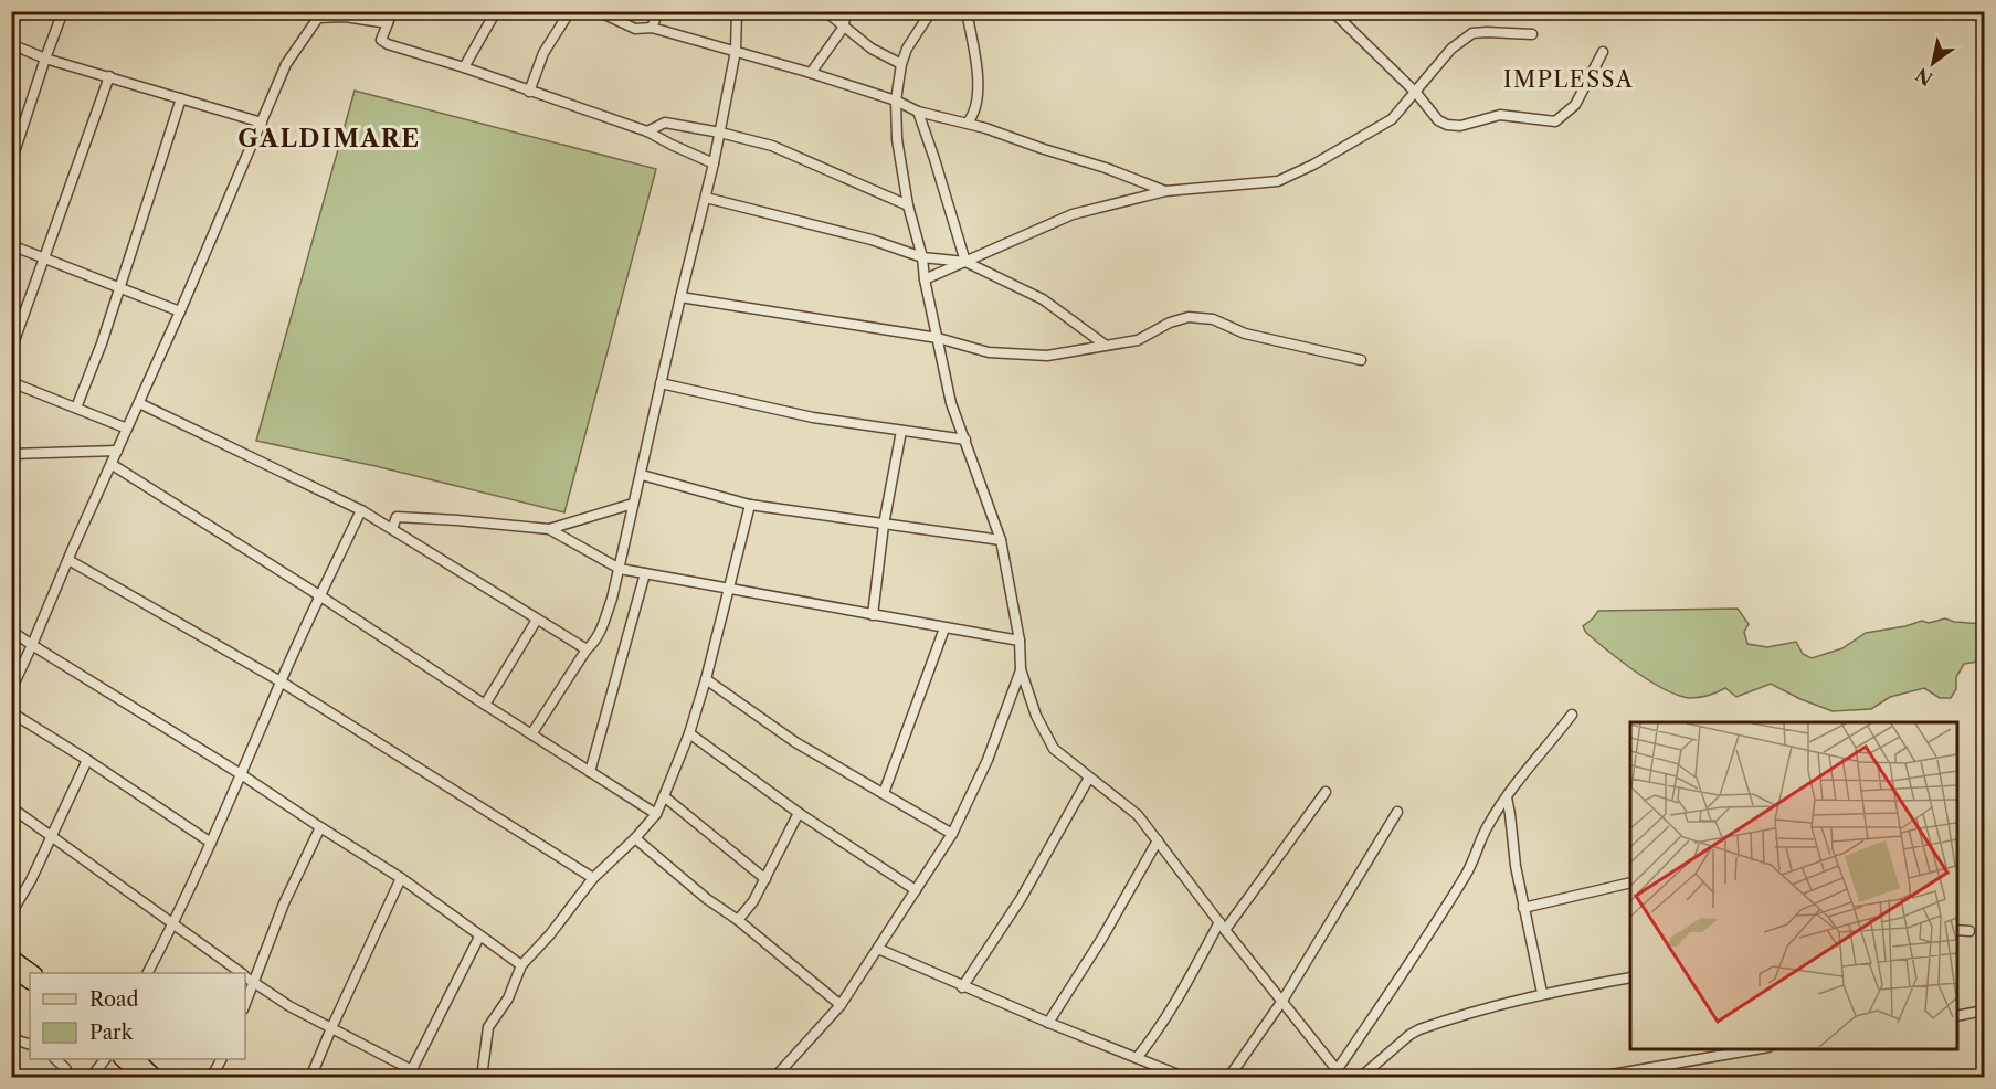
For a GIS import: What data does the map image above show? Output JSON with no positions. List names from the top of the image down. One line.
{"districts":["IMPLESSA","GALDIMARE"],"legend":["Road","Park"],"north":"bottom left"}
